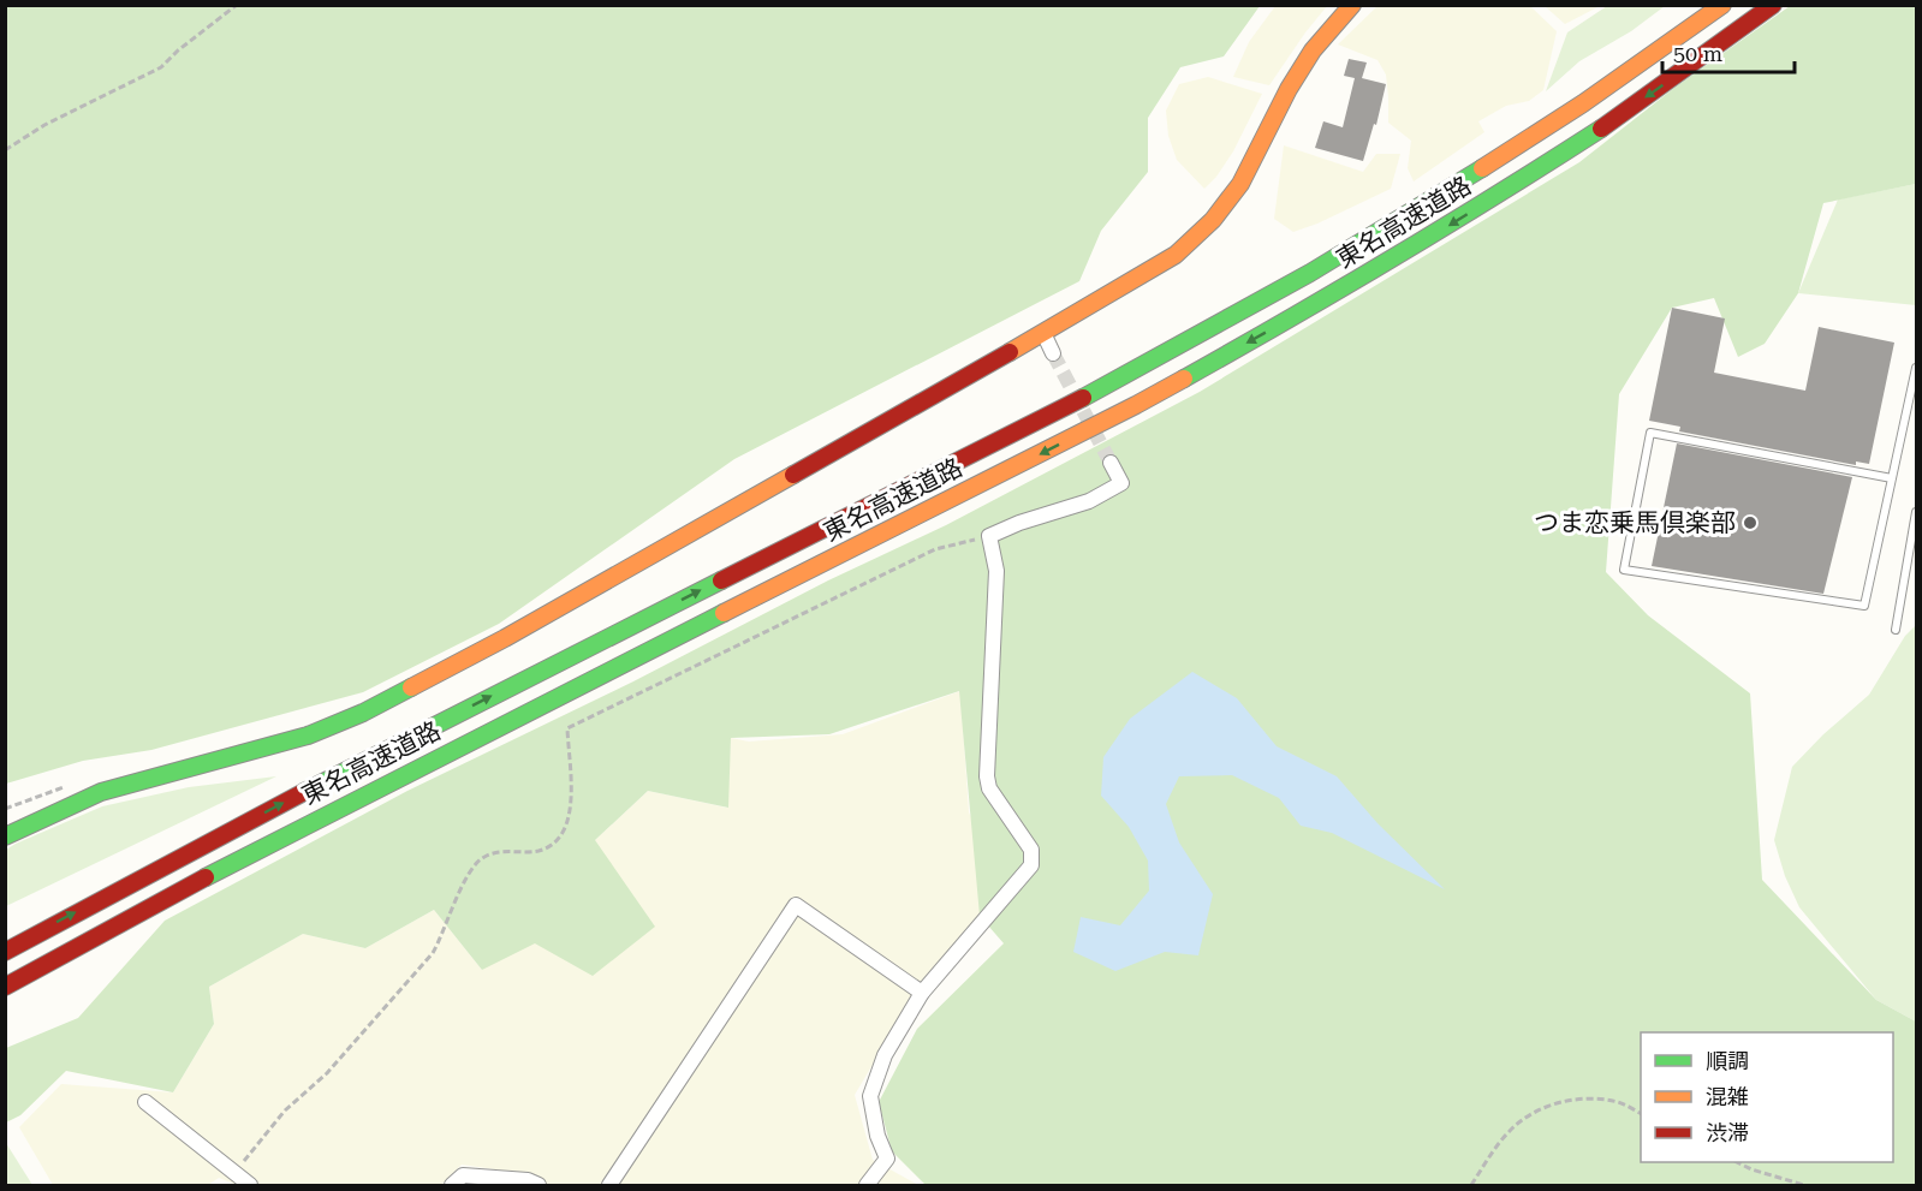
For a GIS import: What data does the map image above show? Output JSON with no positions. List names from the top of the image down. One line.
{"streets":{"main road":["東名高速道路"]},"places":["つま恋乗馬倶楽部"],"legend":["順調","混雑","渋滞"],"scale_bar":"50 m"}
